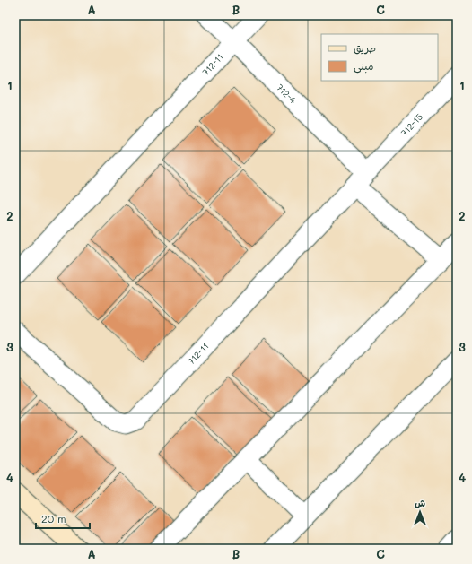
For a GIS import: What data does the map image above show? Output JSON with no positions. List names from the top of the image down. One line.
{"streets":{"street":["712-11","712-4","712-15"]},"crossings":[["712-11","712-4"],["712-11","712-15"],["712-4","712-15"]],"legend":["طريق","مبنى"],"scale_bar":"20 m","north":"top","grid":{"columns":["A","B","C"],"rows":["1","2","3","4"]}}
